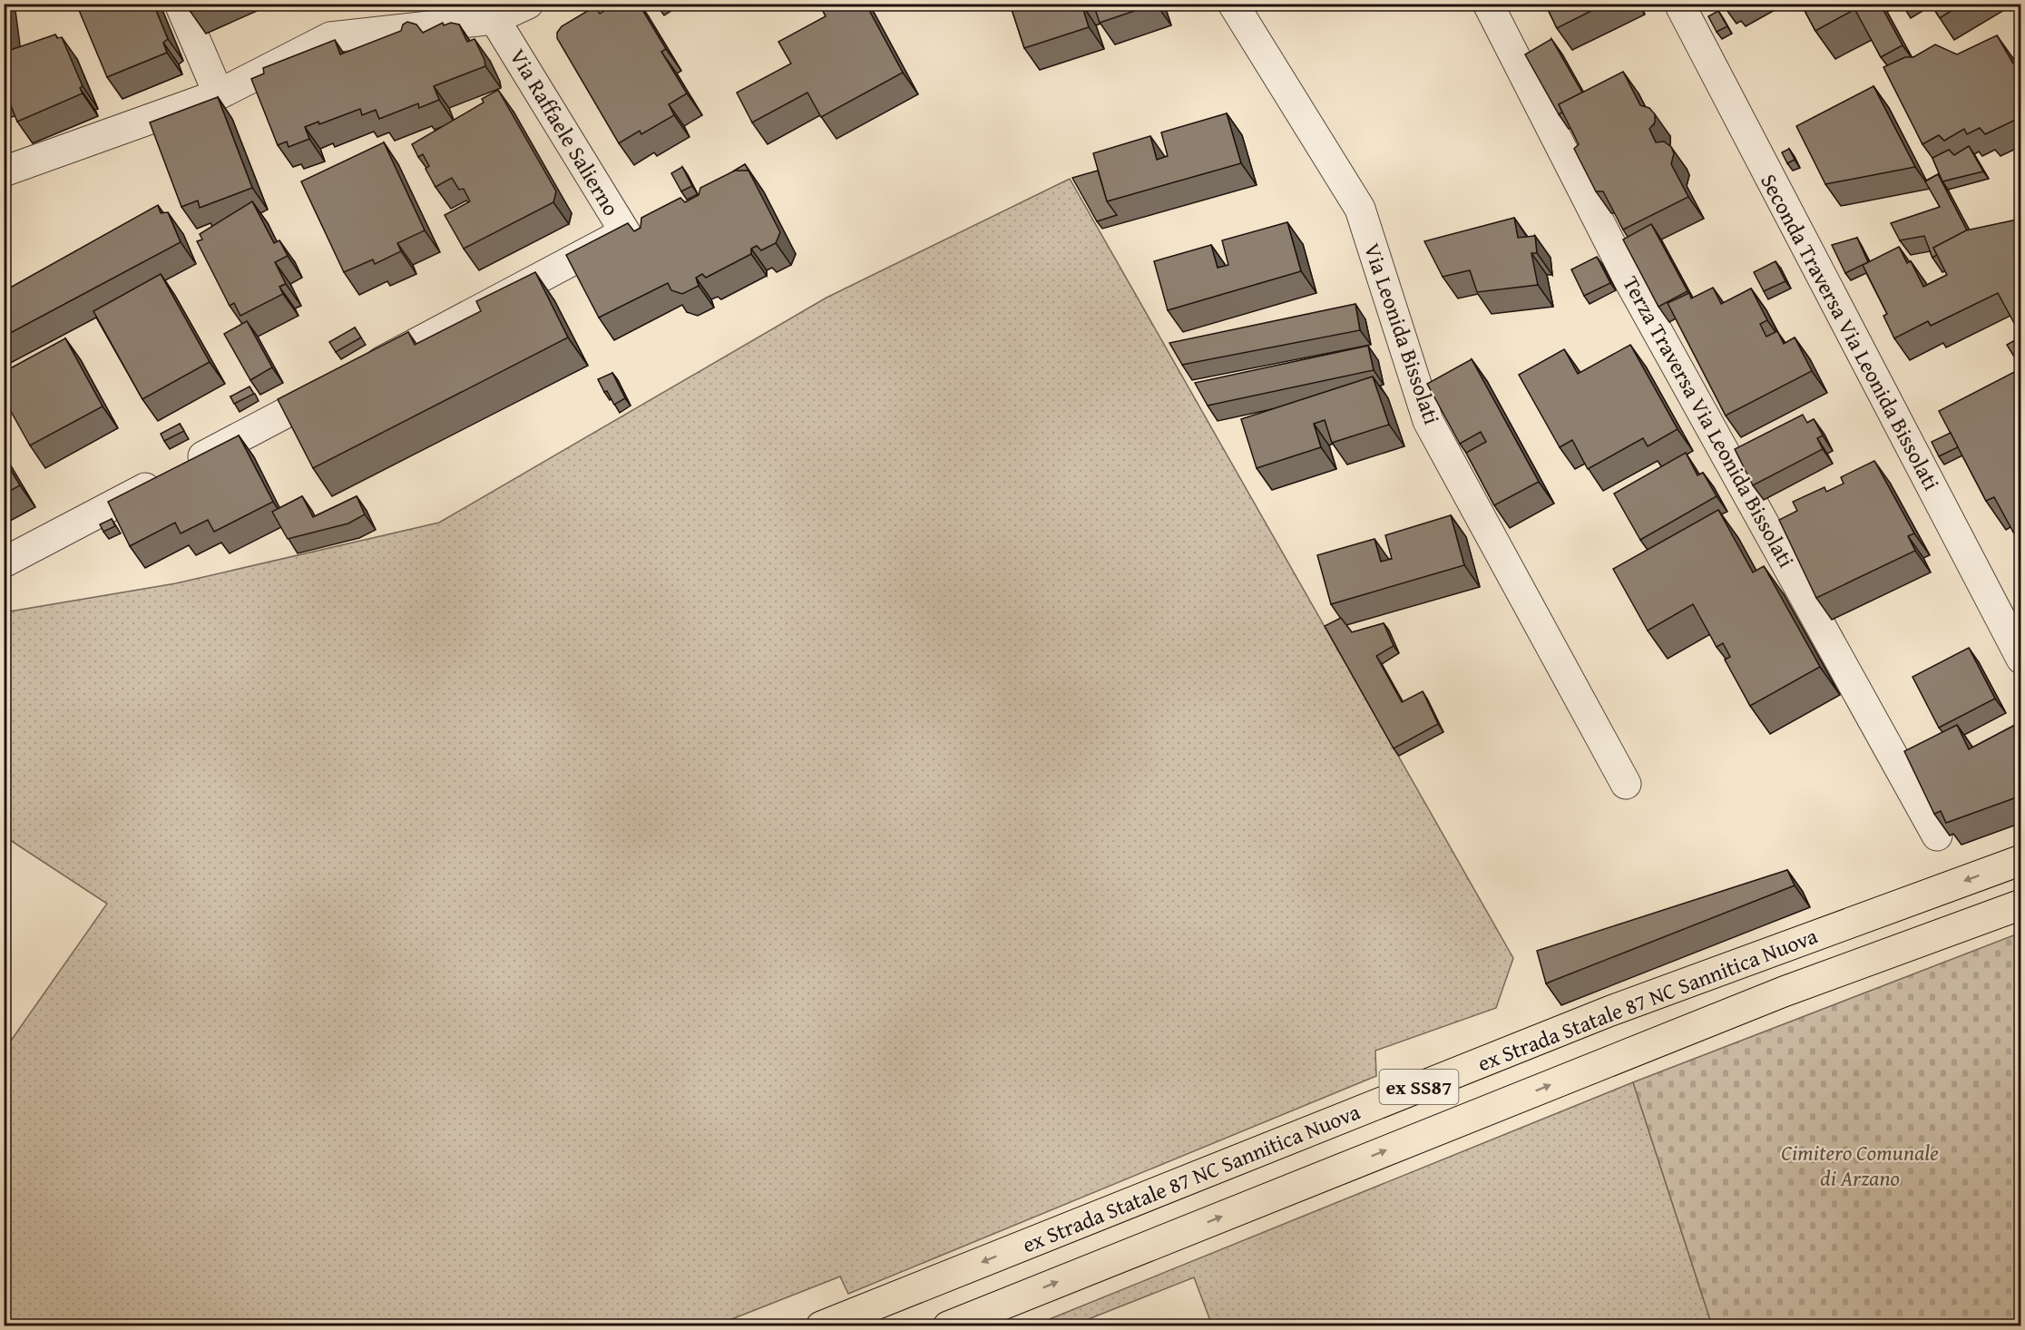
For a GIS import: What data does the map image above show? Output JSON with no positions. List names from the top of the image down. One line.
{"streets":{"highway":["ex Strada Statale 87 NC Sannitica Nuova","ex SS87"],"street":["Via Raffaele Salierno","Seconda Traversa Via Leonida Bissolati","Via Leonida Bissolati","Terza Traversa Via Leonida Bissolati"]},"parks":["Cimitero Comunale di Arzano"]}
